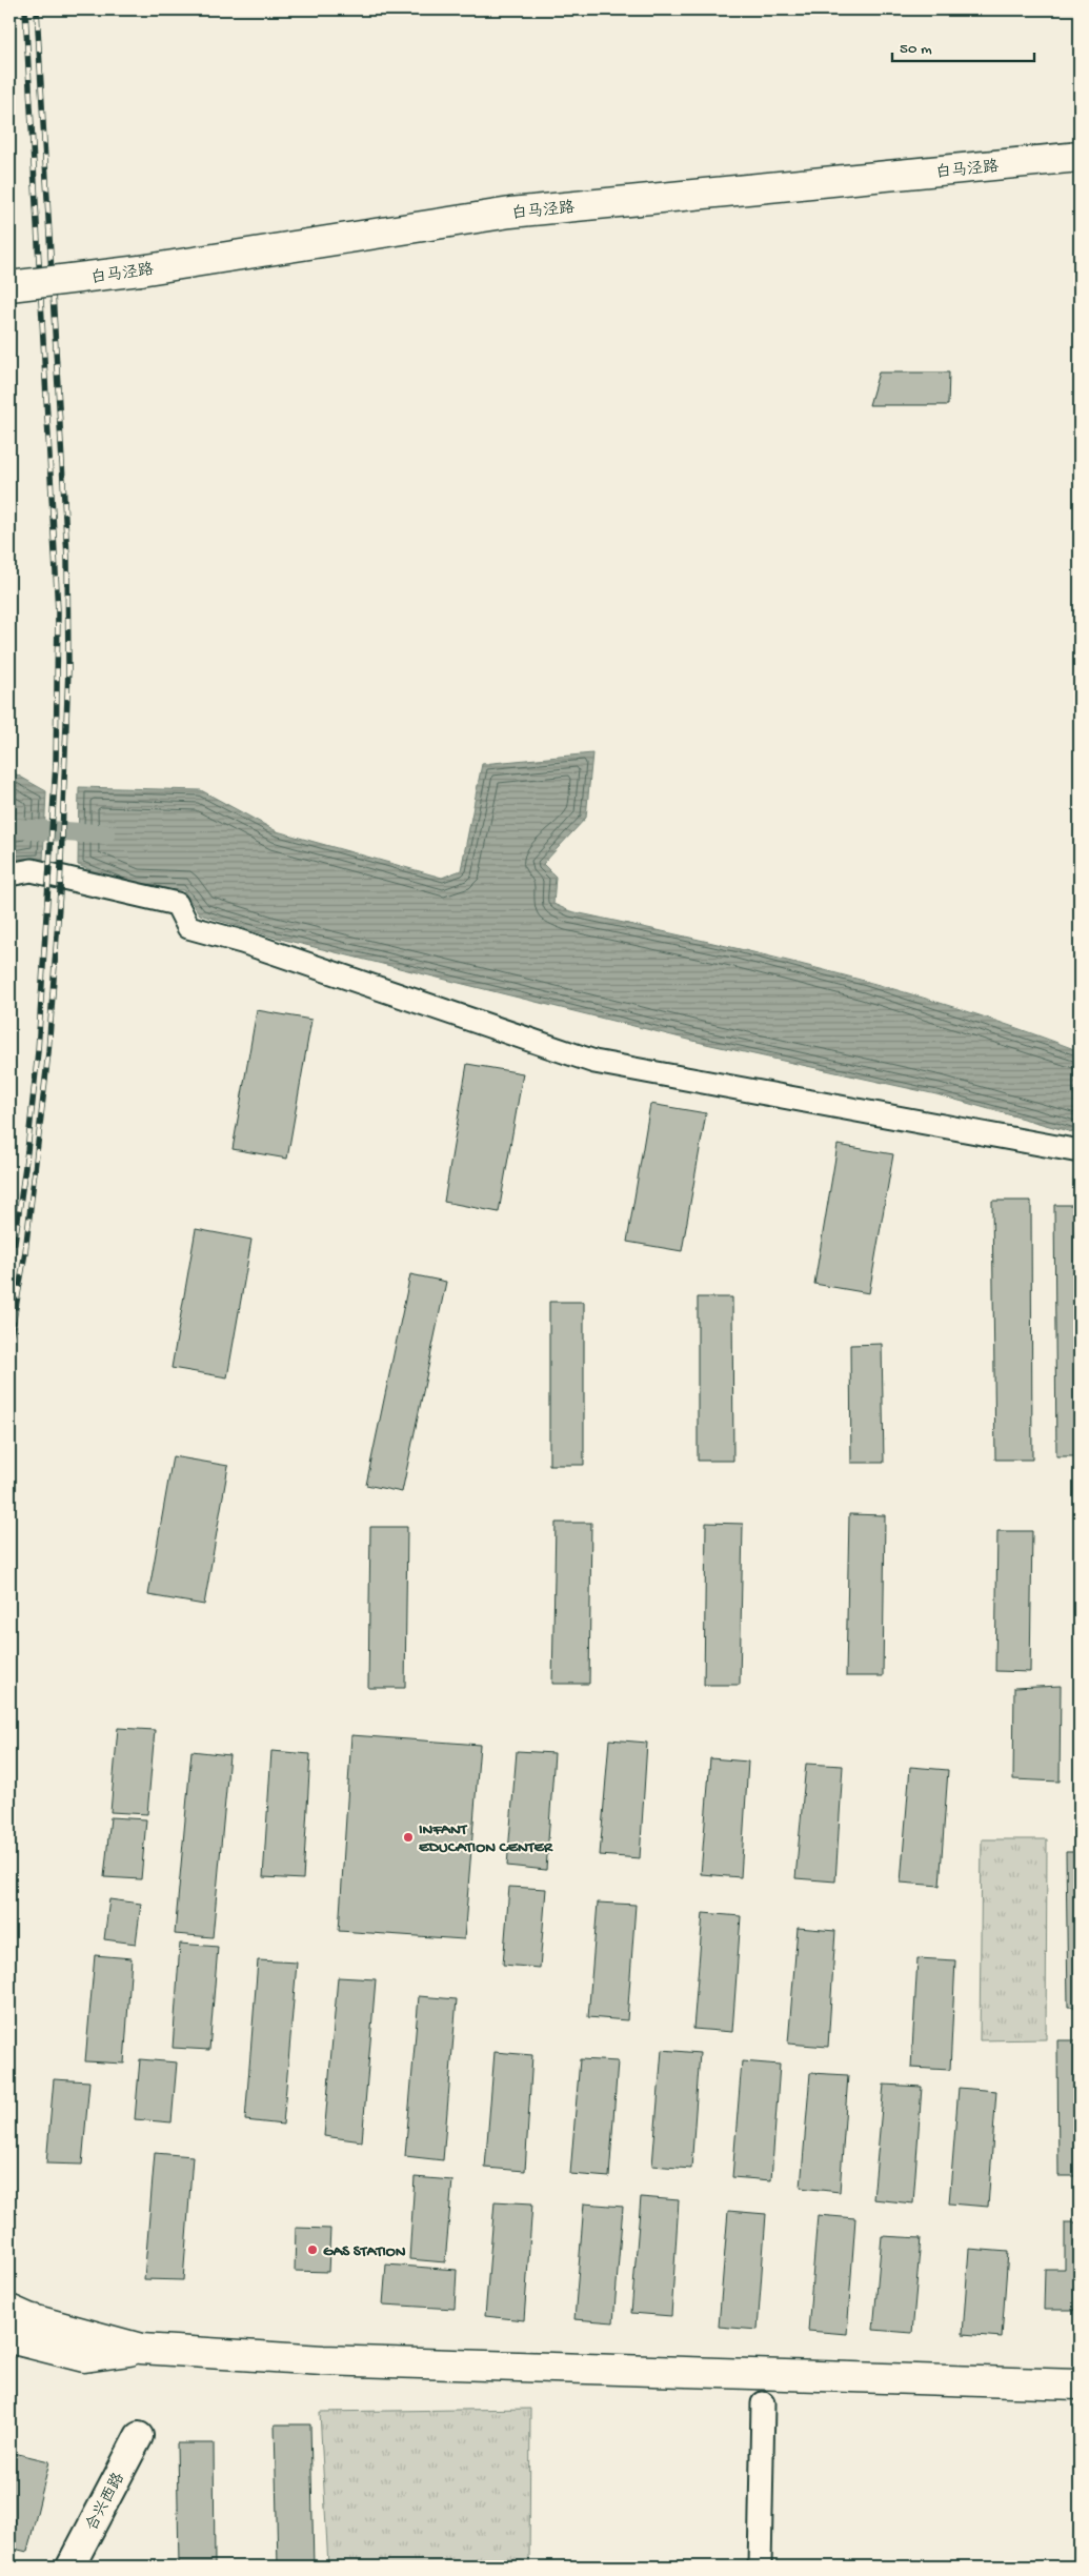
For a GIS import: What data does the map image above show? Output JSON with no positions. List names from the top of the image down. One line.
{"streets":{"main road":["白马泾路"],"street":["合兴西路"]},"places":["INFANT EDUCATION CENTER","GAS STATION"],"scale_bar":"50 m"}
